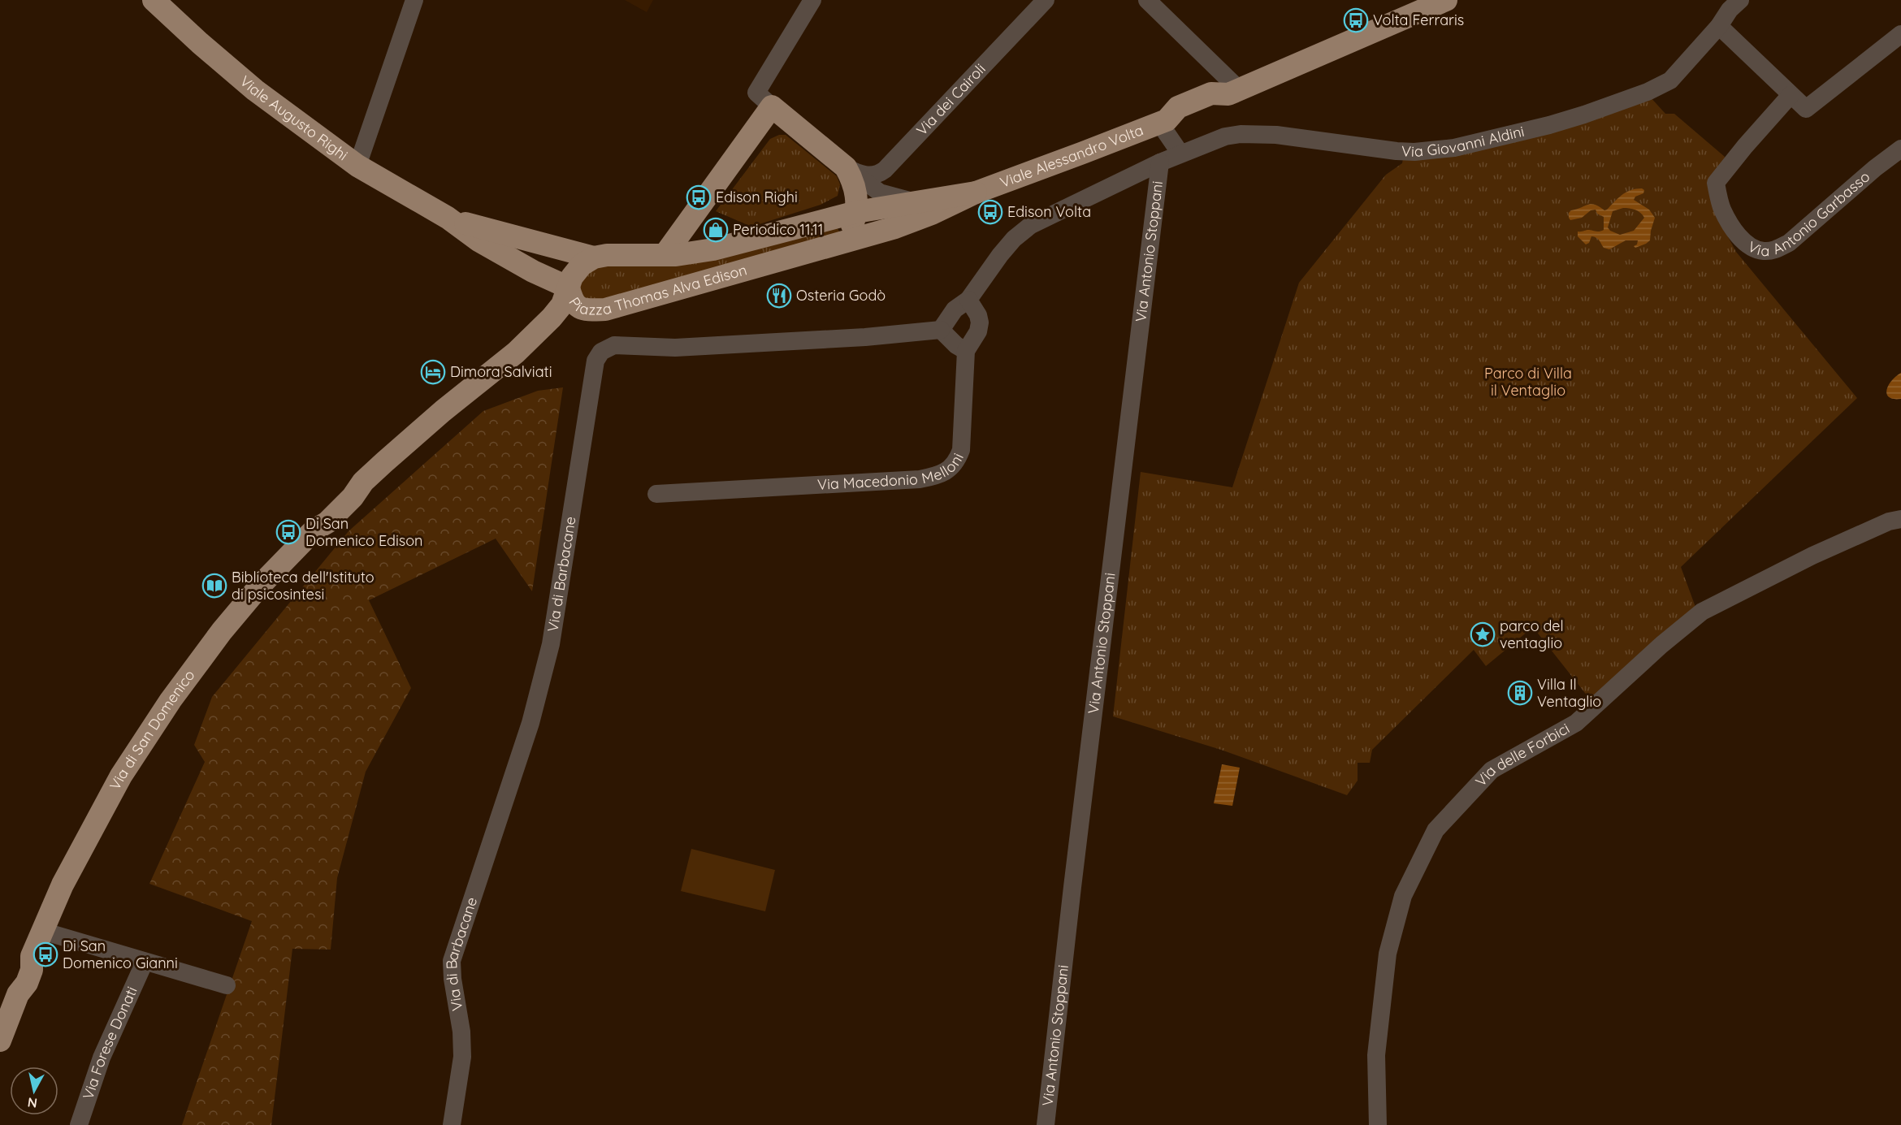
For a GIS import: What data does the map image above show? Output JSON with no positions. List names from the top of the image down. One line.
{"streets":{"main road":["Viale Augusto Righi","Viale Alessandro Volta","Piazza Thomas Alva Edison","Via di San Domenico"],"street":["Via dei Cairoli","Via Giovanni Aldini","Via Antonio Garbasso","Via Antonio Stoppani","Via Macedonio Melloni","Via di Barbacane","Via delle Forbici","Via Forese Donati"]},"crossings":[["Viale Augusto Righi","Piazza Thomas Alva Edison"],["Viale Augusto Righi","Via di San Domenico"],["Viale Alessandro Volta","Piazza Thomas Alva Edison"],["Piazza Thomas Alva Edison","Via di San Domenico"]],"parks":["Parco di Villa il Ventaglio"],"places":{"bus stop":["Volta Ferraris","Edison Righi","Edison Volta","Di San Domenico Edison","Di San Domenico Gianni"],"shop":["Periodico 11.11"],"restaurant":["Osteria Godò"],"hotel":["Dimora Salviati"],"library":["Biblioteca dell'Istituto di psicosintesi"],"place":["parco del ventaglio"],"building":["Villa Il Ventaglio"]},"north":"bottom"}
